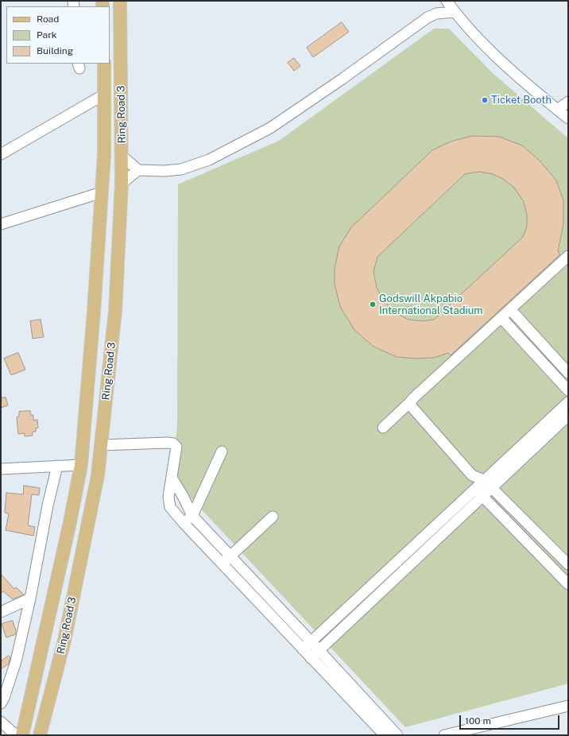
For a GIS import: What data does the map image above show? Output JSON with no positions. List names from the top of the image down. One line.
{"streets":{"main road":["Ring Road 3"]},"places":["Ticket Booth","Godswill Akpabio International Stadium"],"legend":["Road","Park","Building"],"scale_bar":"100 m"}
